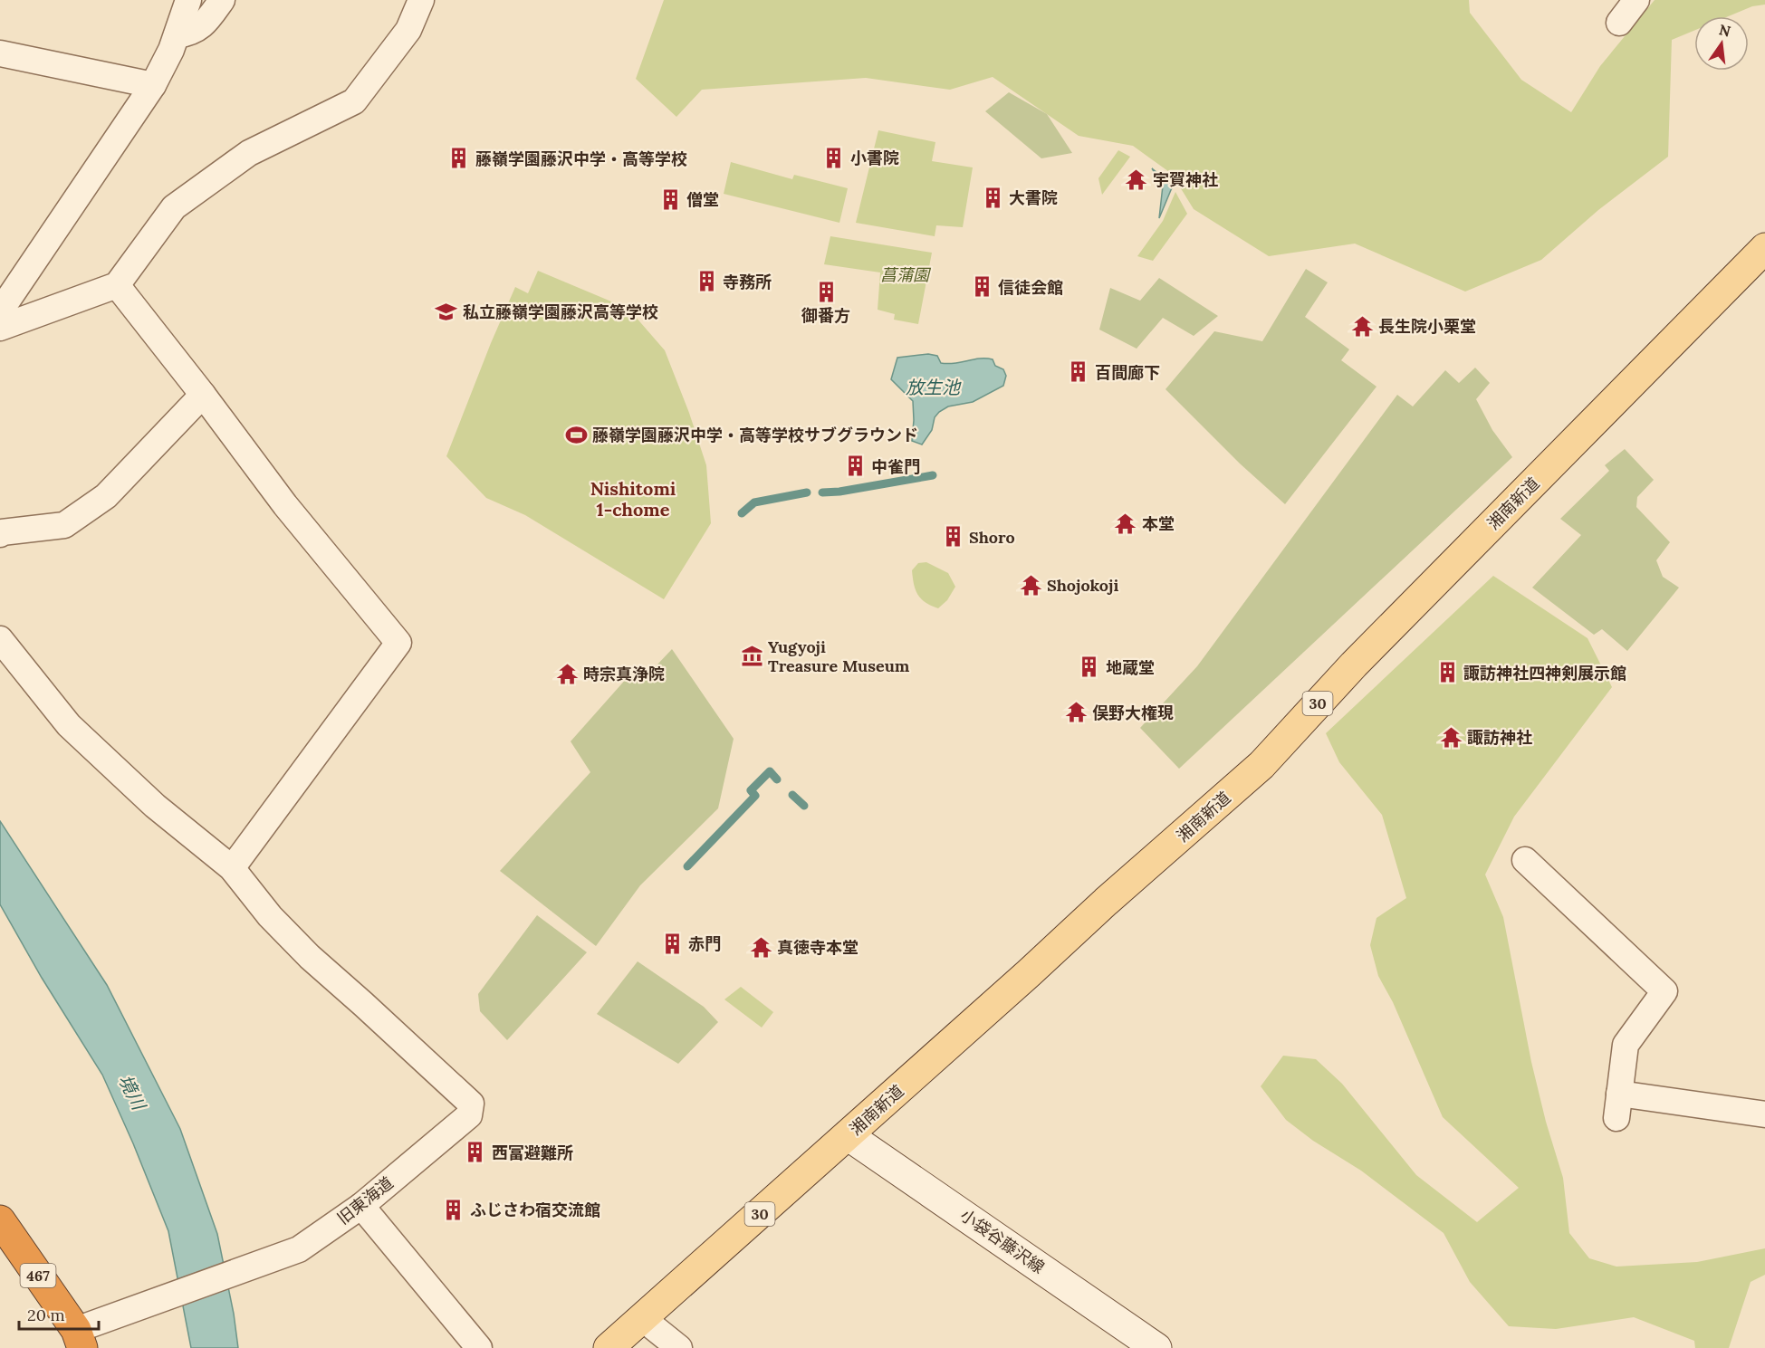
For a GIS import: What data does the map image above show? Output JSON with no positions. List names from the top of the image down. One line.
{"streets":{"highway":["467"],"main road":["湘南新道","30","小袋谷藤沢線"],"street":["旧東海道"]},"crossings":[["湘南新道","小袋谷藤沢線"],["旧東海道","467"]],"districts":["Nishitomi 1-chome"],"water":["放生池","境川"],"parks":["菖蒲園"],"places":{"building":["小書院","藤嶺学園藤沢中学・高等学校","大書院","僧堂","寺務所","信徒会館","御番方","百間廊下","中雀門","Shoro","地蔵堂","諏訪神社四神剣展示館","赤門","西富避難所","ふじさわ宿交流館"],"temple":["宇賀神社","長生院小栗堂","本堂","Shojokoji","時宗真浄院","俣野大権現","諏訪神社","真徳寺本堂"],"school or university":["私立藤嶺学園藤沢高等学校"],"sports":["藤嶺学園藤沢中学・高等学校サブグラウンド"],"museum":["Yugyoji Treasure Museum"]},"scale_bar":"20 m","north":"top"}
